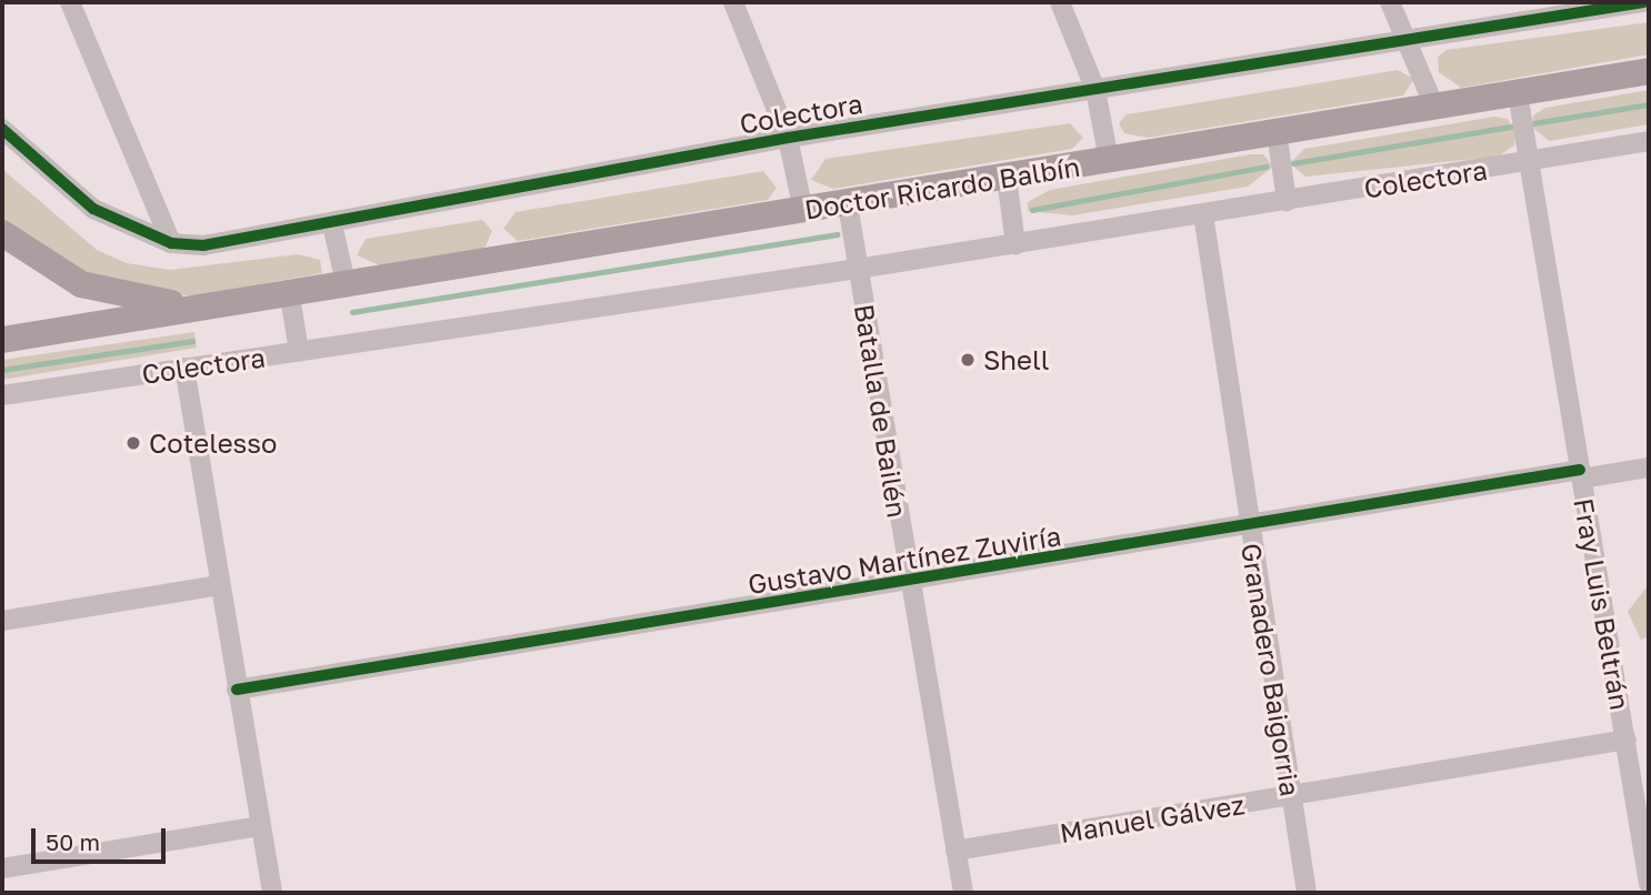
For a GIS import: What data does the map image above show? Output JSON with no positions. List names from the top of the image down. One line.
{"streets":{"highway":["Doctor Ricardo Balbín"],"street":["Colectora","Batalla de Bailén","Gustavo Martínez Zuviría","Fray Luis Beltrán","Granadero Baigorria","Manuel Gálvez"]},"crossings":[["Colectora","Batalla de Bailén"],["Colectora","Fray Luis Beltrán"],["Colectora","Granadero Baigorria"],["Doctor Ricardo Balbín","Batalla de Bailén"],["Doctor Ricardo Balbín","Fray Luis Beltrán"],["Batalla de Bailén","Gustavo Martínez Zuviría"],["Batalla de Bailén","Manuel Gálvez"],["Gustavo Martínez Zuviría","Fray Luis Beltrán"],["Gustavo Martínez Zuviría","Granadero Baigorria"],["Fray Luis Beltrán","Manuel Gálvez"],["Granadero Baigorria","Manuel Gálvez"]],"places":["Shell","Cotelesso"],"scale_bar":"50 m"}
